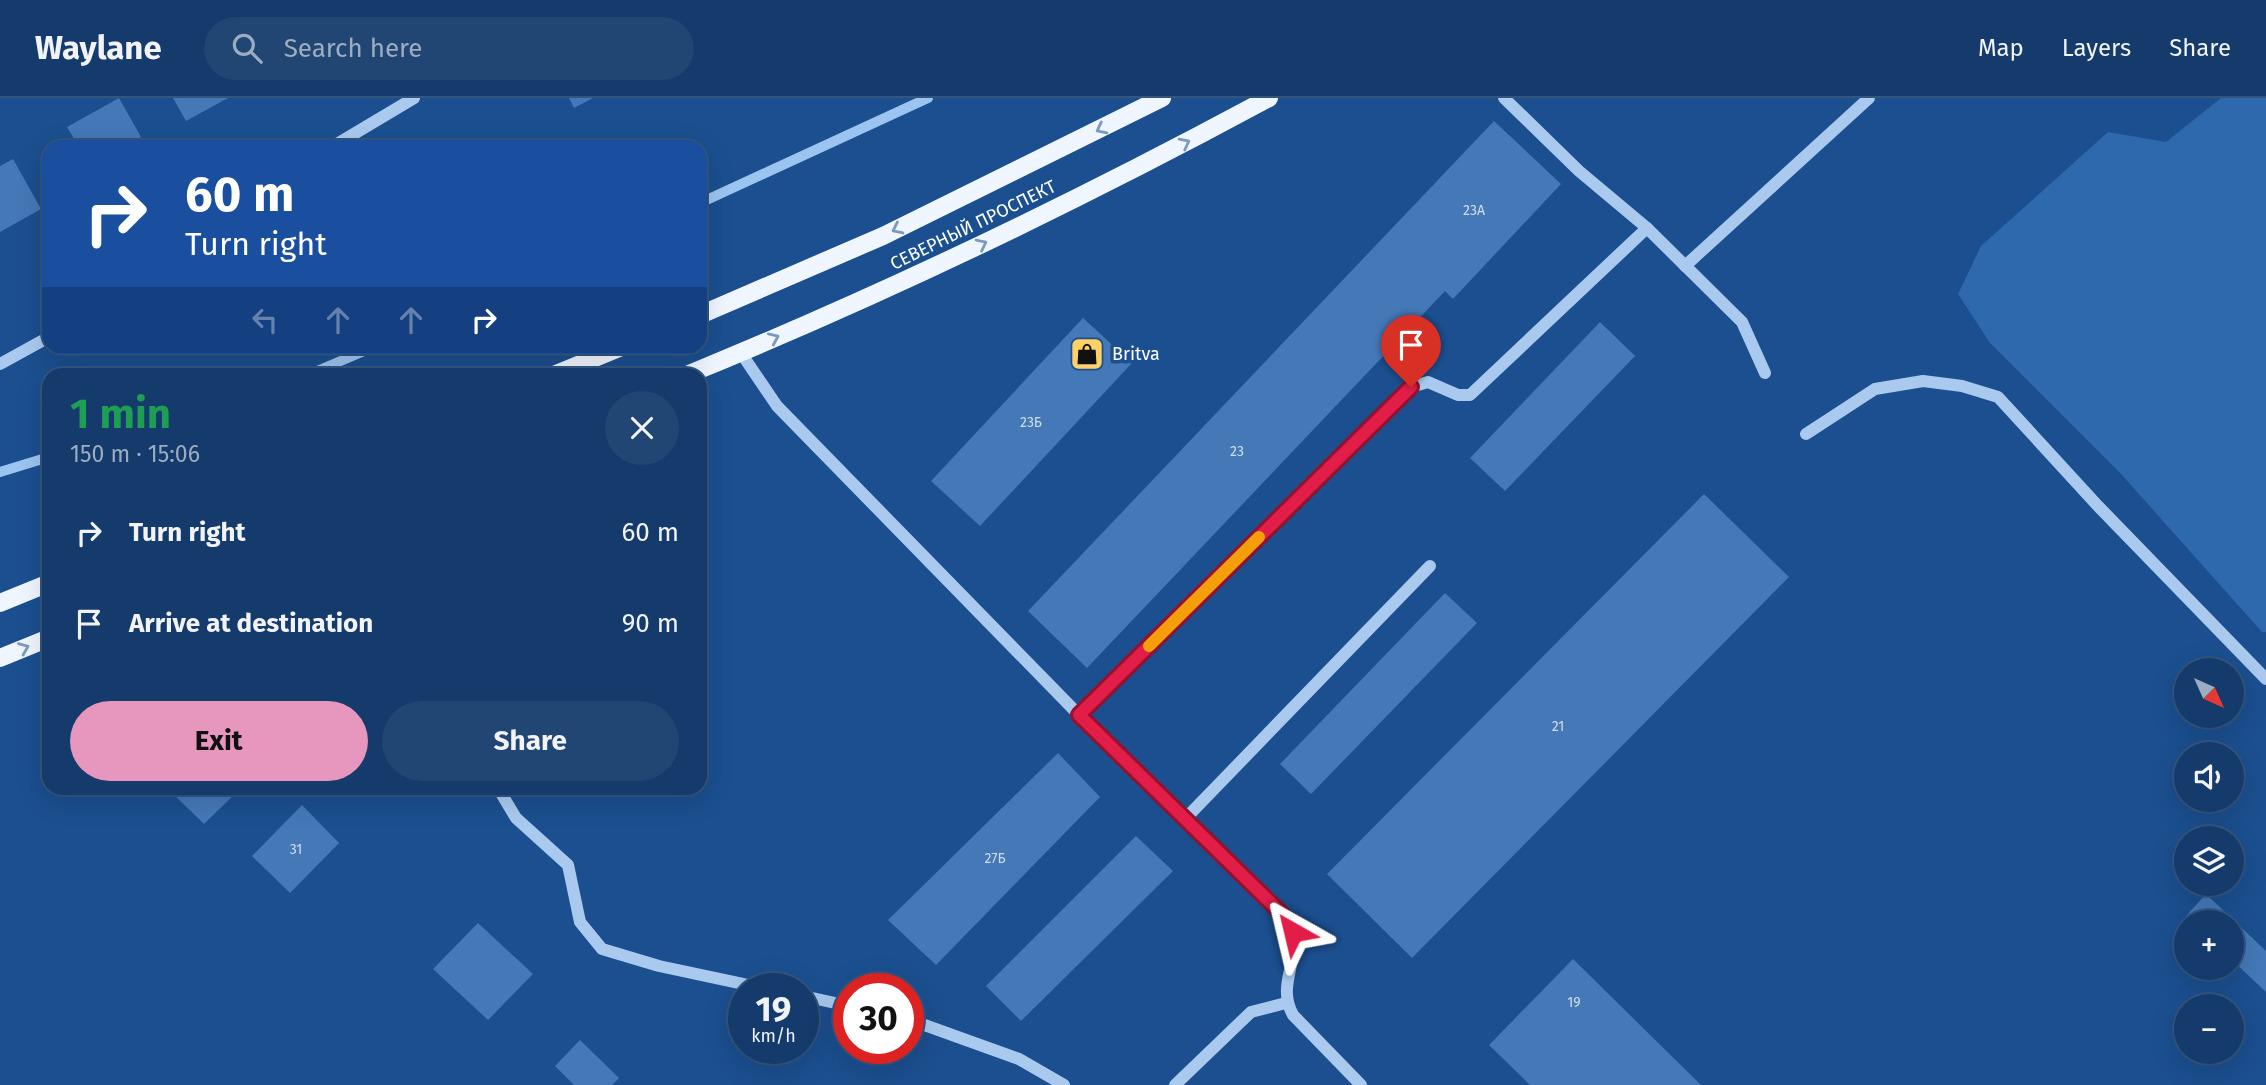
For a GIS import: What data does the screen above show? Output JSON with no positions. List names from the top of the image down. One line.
{"streets":{"main road":["СЕВЕРНЫЙ ПРОСПЕКТ"]},"places":{"shop":["Britva"]},"house_numbers":["23А","23Б","23","21","31","27Б","19"],"north":"bottom right","page":{"header":"Waylane","search":"Search here","nav":["Map","Layers","Share"],"turn":["60 m","Turn right"],"heading":["1 min","150 m · 15:06"],"list":[{"name":"Turn right","value":"60 m"},{"name":"Arrive at destination","value":"90 m"}],"map_buttons":["+","−"],"buttons":["Exit","Share"],"speed":"19 km/h","limit":"30"}}
